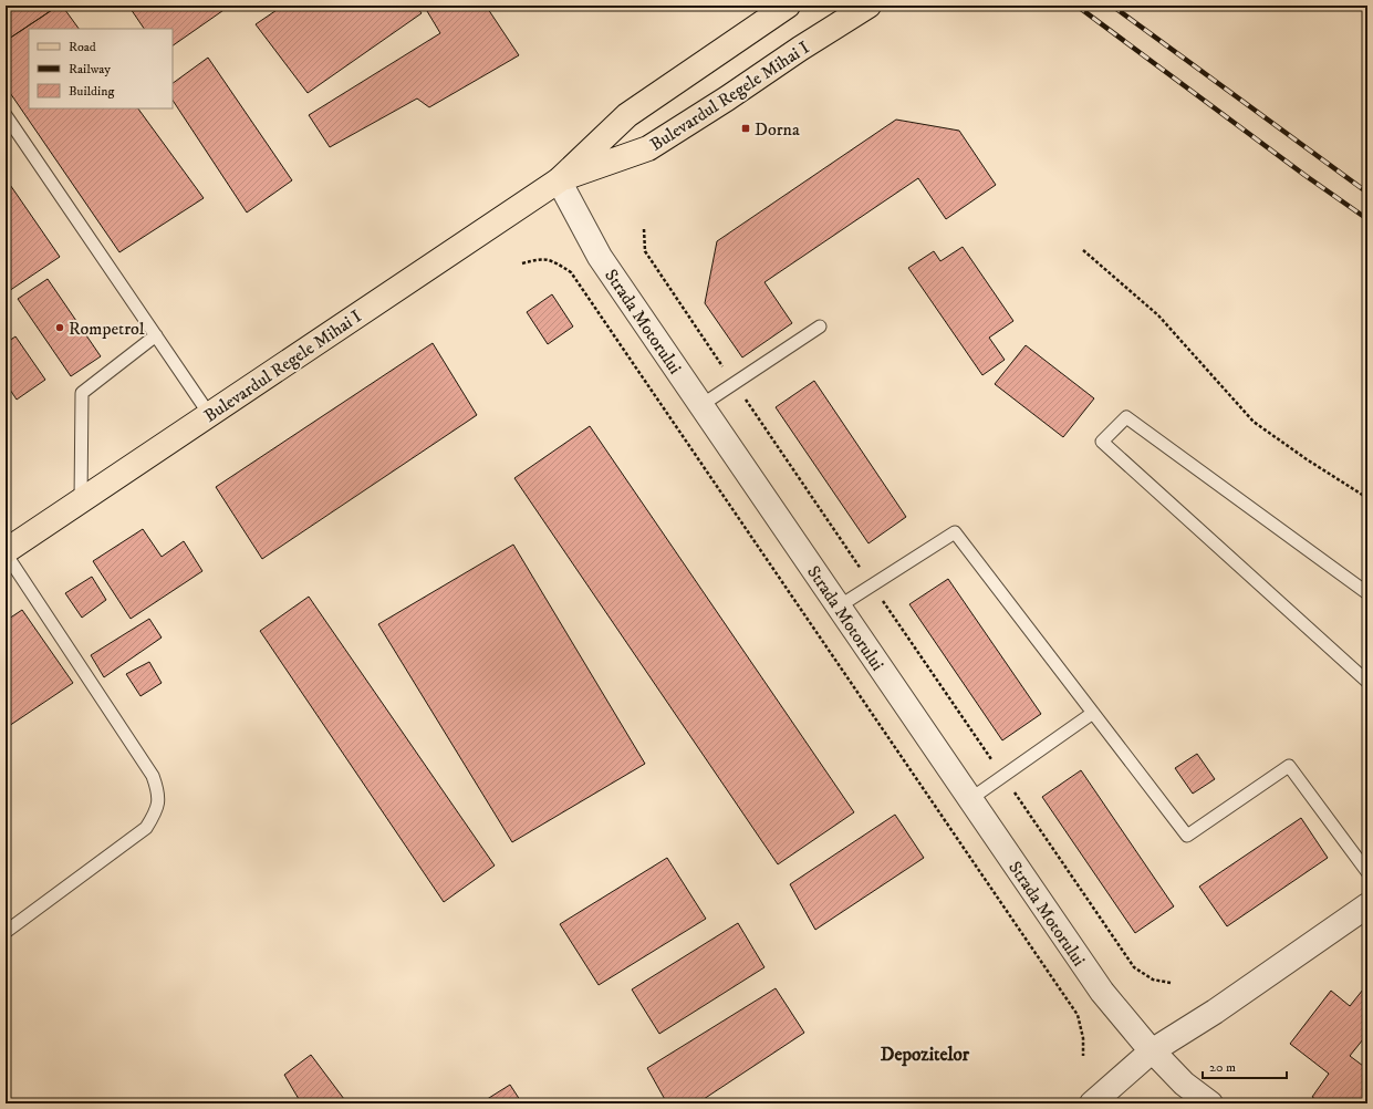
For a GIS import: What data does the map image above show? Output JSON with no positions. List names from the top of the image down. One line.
{"streets":{"main road":["Bulevardul Regele Mihai I"],"street":["Strada Motorului"]},"crossings":[["Bulevardul Regele Mihai I","Strada Motorului"]],"districts":["Depozitelor"],"places":{"transit":["Dorna"],"other":["Rompetrol"]},"legend":["Road","Railway","Building"],"scale_bar":"20 m"}
